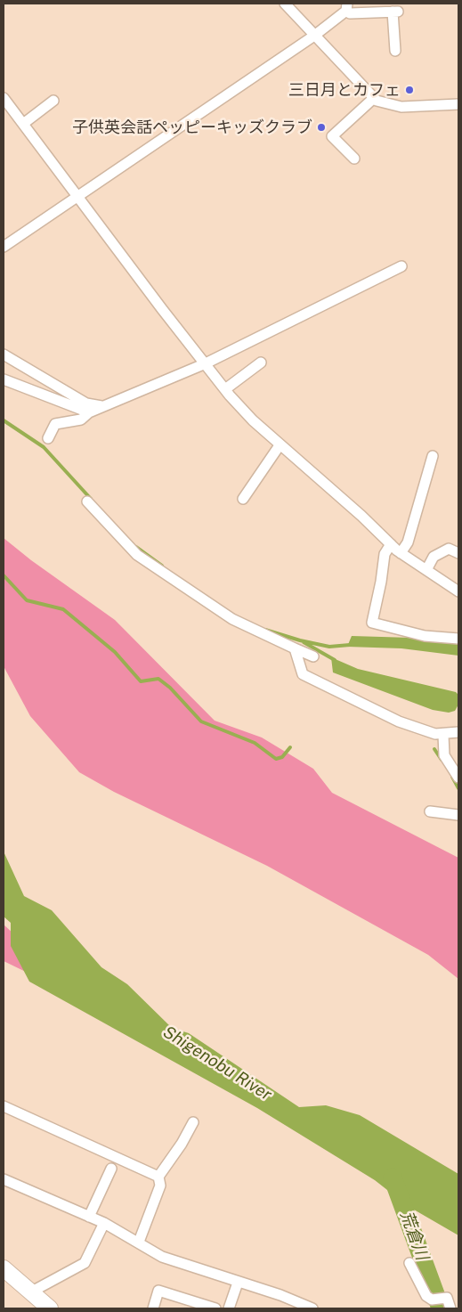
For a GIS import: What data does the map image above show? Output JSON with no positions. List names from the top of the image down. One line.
{"water":["Shigenobu River","荒倉川"],"places":["三日月とカフェ","子供英会話ペッピーキッズクラブ"]}
